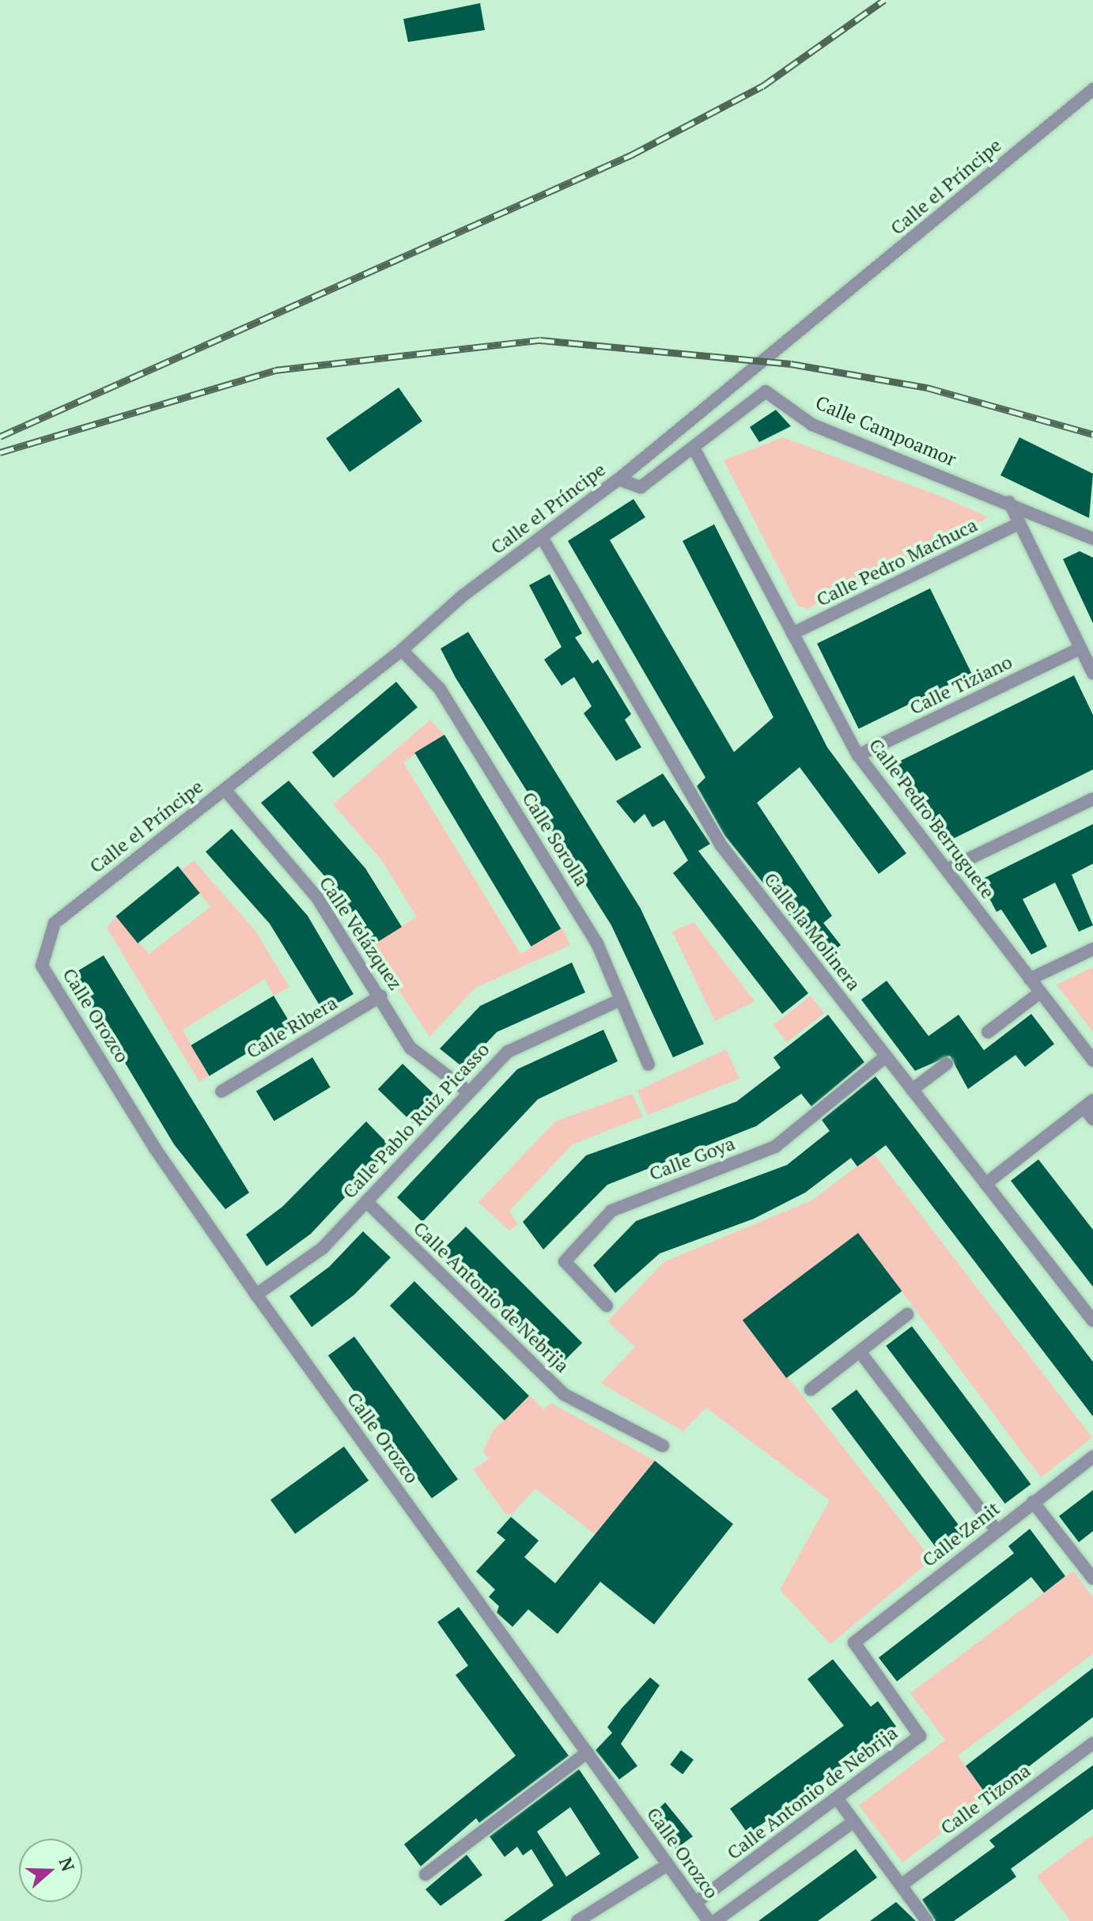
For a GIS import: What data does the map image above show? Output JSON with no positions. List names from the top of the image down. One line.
{"streets":{"street":["Calle el Príncipe","Calle Campoamor","Calle Pedro Machuca","Calle Tiziano","Calle Pedro Berruguete","Calle Sorolla","Calle la Molinera","Calle Velázquez","Calle Orozco","Calle Ribera","Calle Pablo Ruiz Picasso","Calle Goya","Calle Antonio de Nebrija","Calle Zenit","Calle Tizona"]},"crossings":[["Calle el Príncipe","Calle Campoamor"],["Calle el Príncipe","Calle Sorolla"],["Calle el Príncipe","Calle la Molinera"],["Calle el Príncipe","Calle Velázquez"],["Calle el Príncipe","Calle Orozco"],["Calle Campoamor","Calle Pedro Berruguete"],["Calle Pedro Machuca","Calle Pedro Berruguete"],["Calle Tiziano","Calle Pedro Berruguete"],["Calle Sorolla","Calle Pablo Ruiz Picasso"],["Calle la Molinera","Calle Goya"],["Calle Velázquez","Calle Ribera"],["Calle Velázquez","Calle Pablo Ruiz Picasso"],["Calle Orozco","Calle Pablo Ruiz Picasso"],["Calle Orozco","Calle Antonio de Nebrija"],["Calle Pablo Ruiz Picasso","Calle Antonio de Nebrija"],["Calle Antonio de Nebrija","Calle Zenit"]],"north":"right"}
